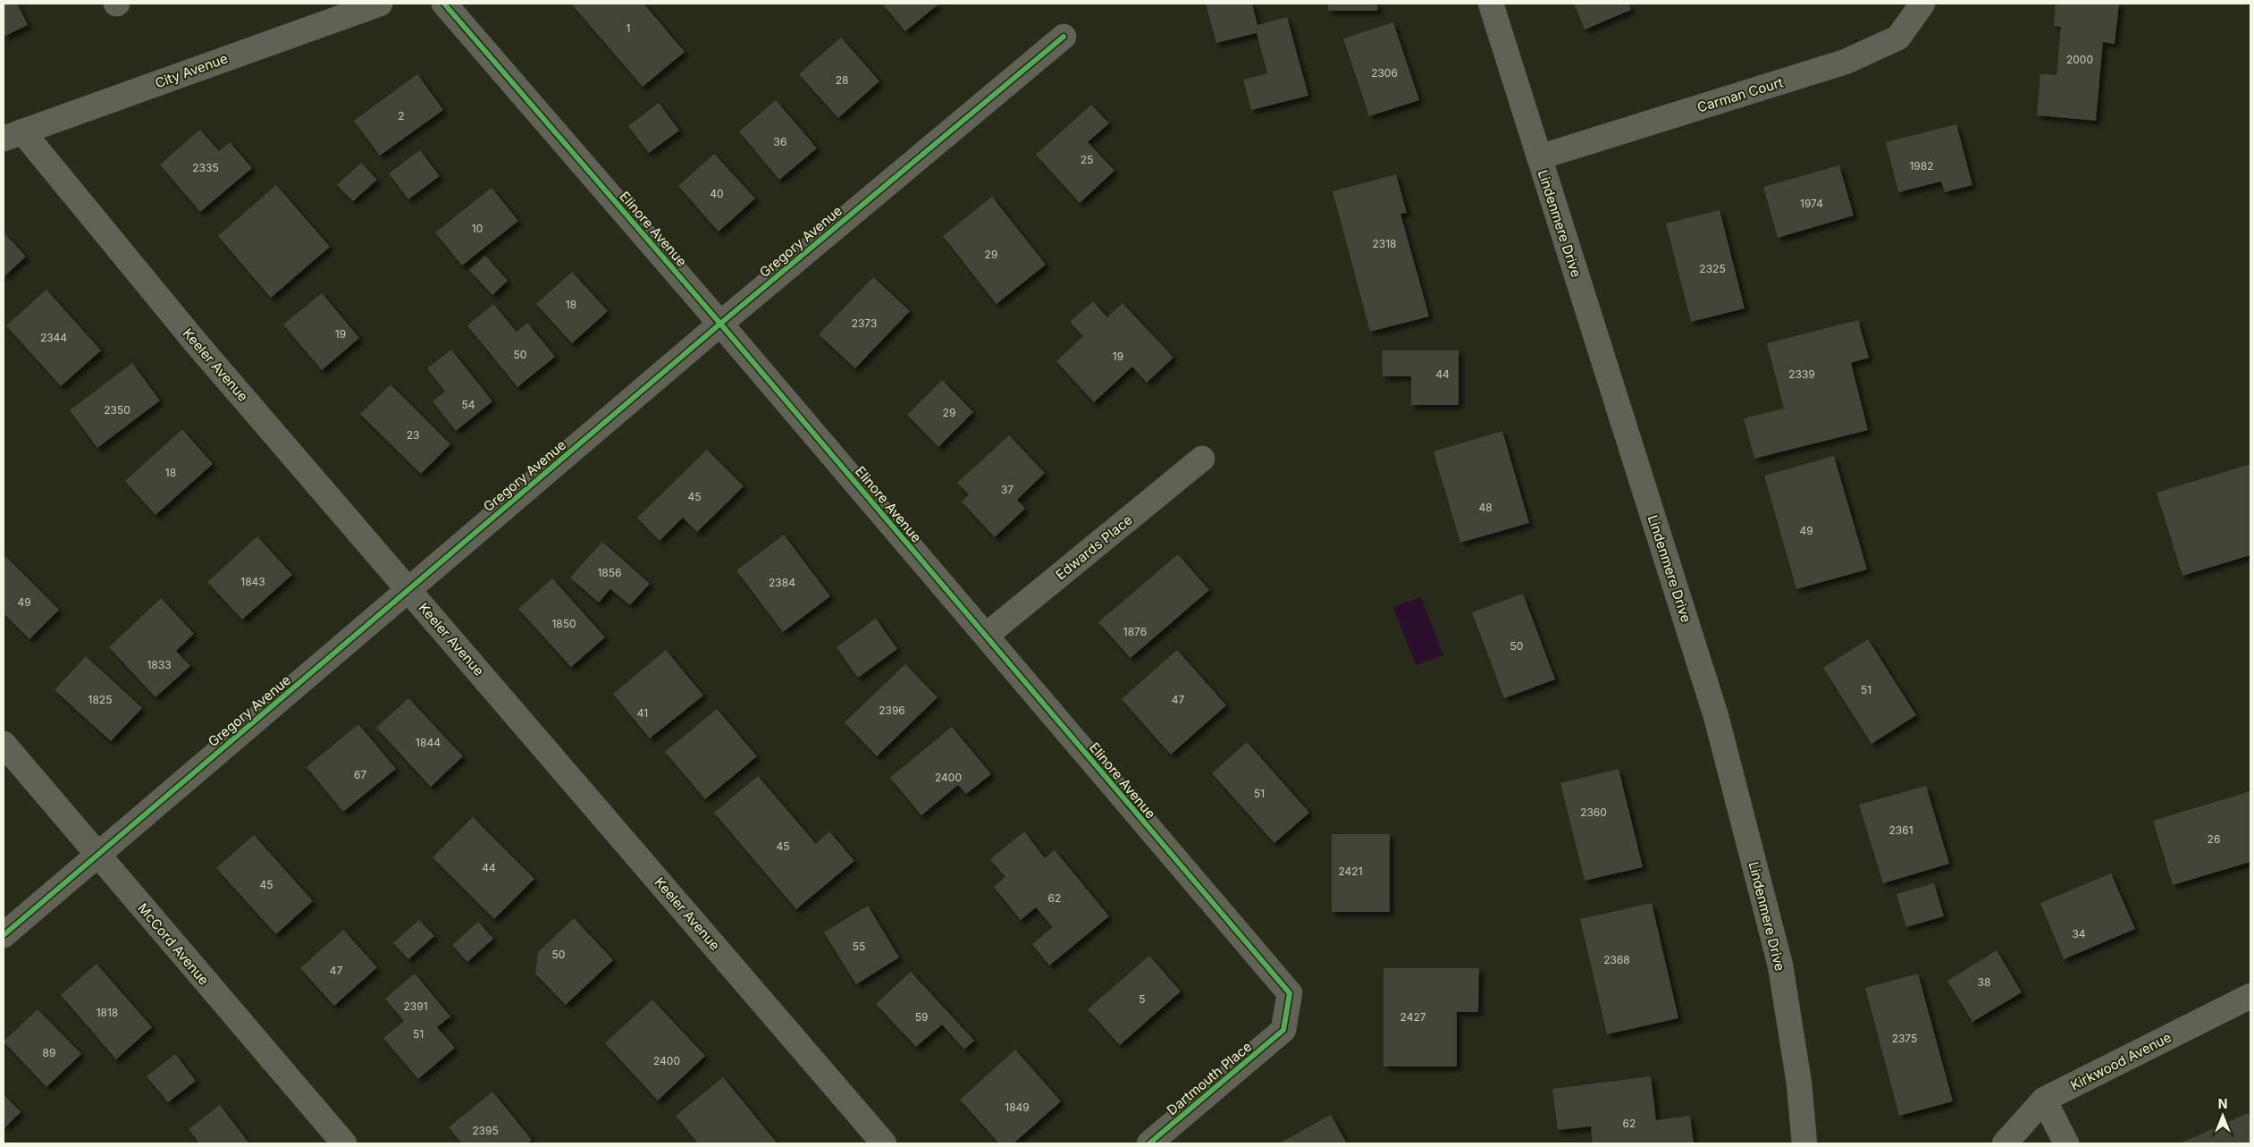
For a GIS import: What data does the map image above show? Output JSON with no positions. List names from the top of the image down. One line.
{"streets":{"street":["City Avenue","Carman Court","Lindenmere Drive","Elinore Avenue","Gregory Avenue","Keeler Avenue","Edwards Place","McCord Avenue","Kirkwood Avenue","Dartmouth Place"]},"crossings":[["City Avenue","Keeler Avenue"],["Carman Court","Lindenmere Drive"],["Elinore Avenue","Gregory Avenue"],["Elinore Avenue","Edwards Place"],["Elinore Avenue","Dartmouth Place"],["Gregory Avenue","Keeler Avenue"],["Gregory Avenue","McCord Avenue"]],"house_numbers":["1","2000","2306","28","2","36","25","1982","2335","40","1974","10","2318","29","2325","18","2373","19","2344","50","19","44","2339","54","2350","29","23","18","37","45","48","49","1856","1843","2384","49","1850","1876","50","1833","51","1825","47","2396","41","1844","67","2400","51","2360","2361","26","45","44","2421","45","62","34","55","50","2368","47","38","5","2391","1818","59","2427","51","2375","89","2400","1849","62","2395"],"north":"top"}
